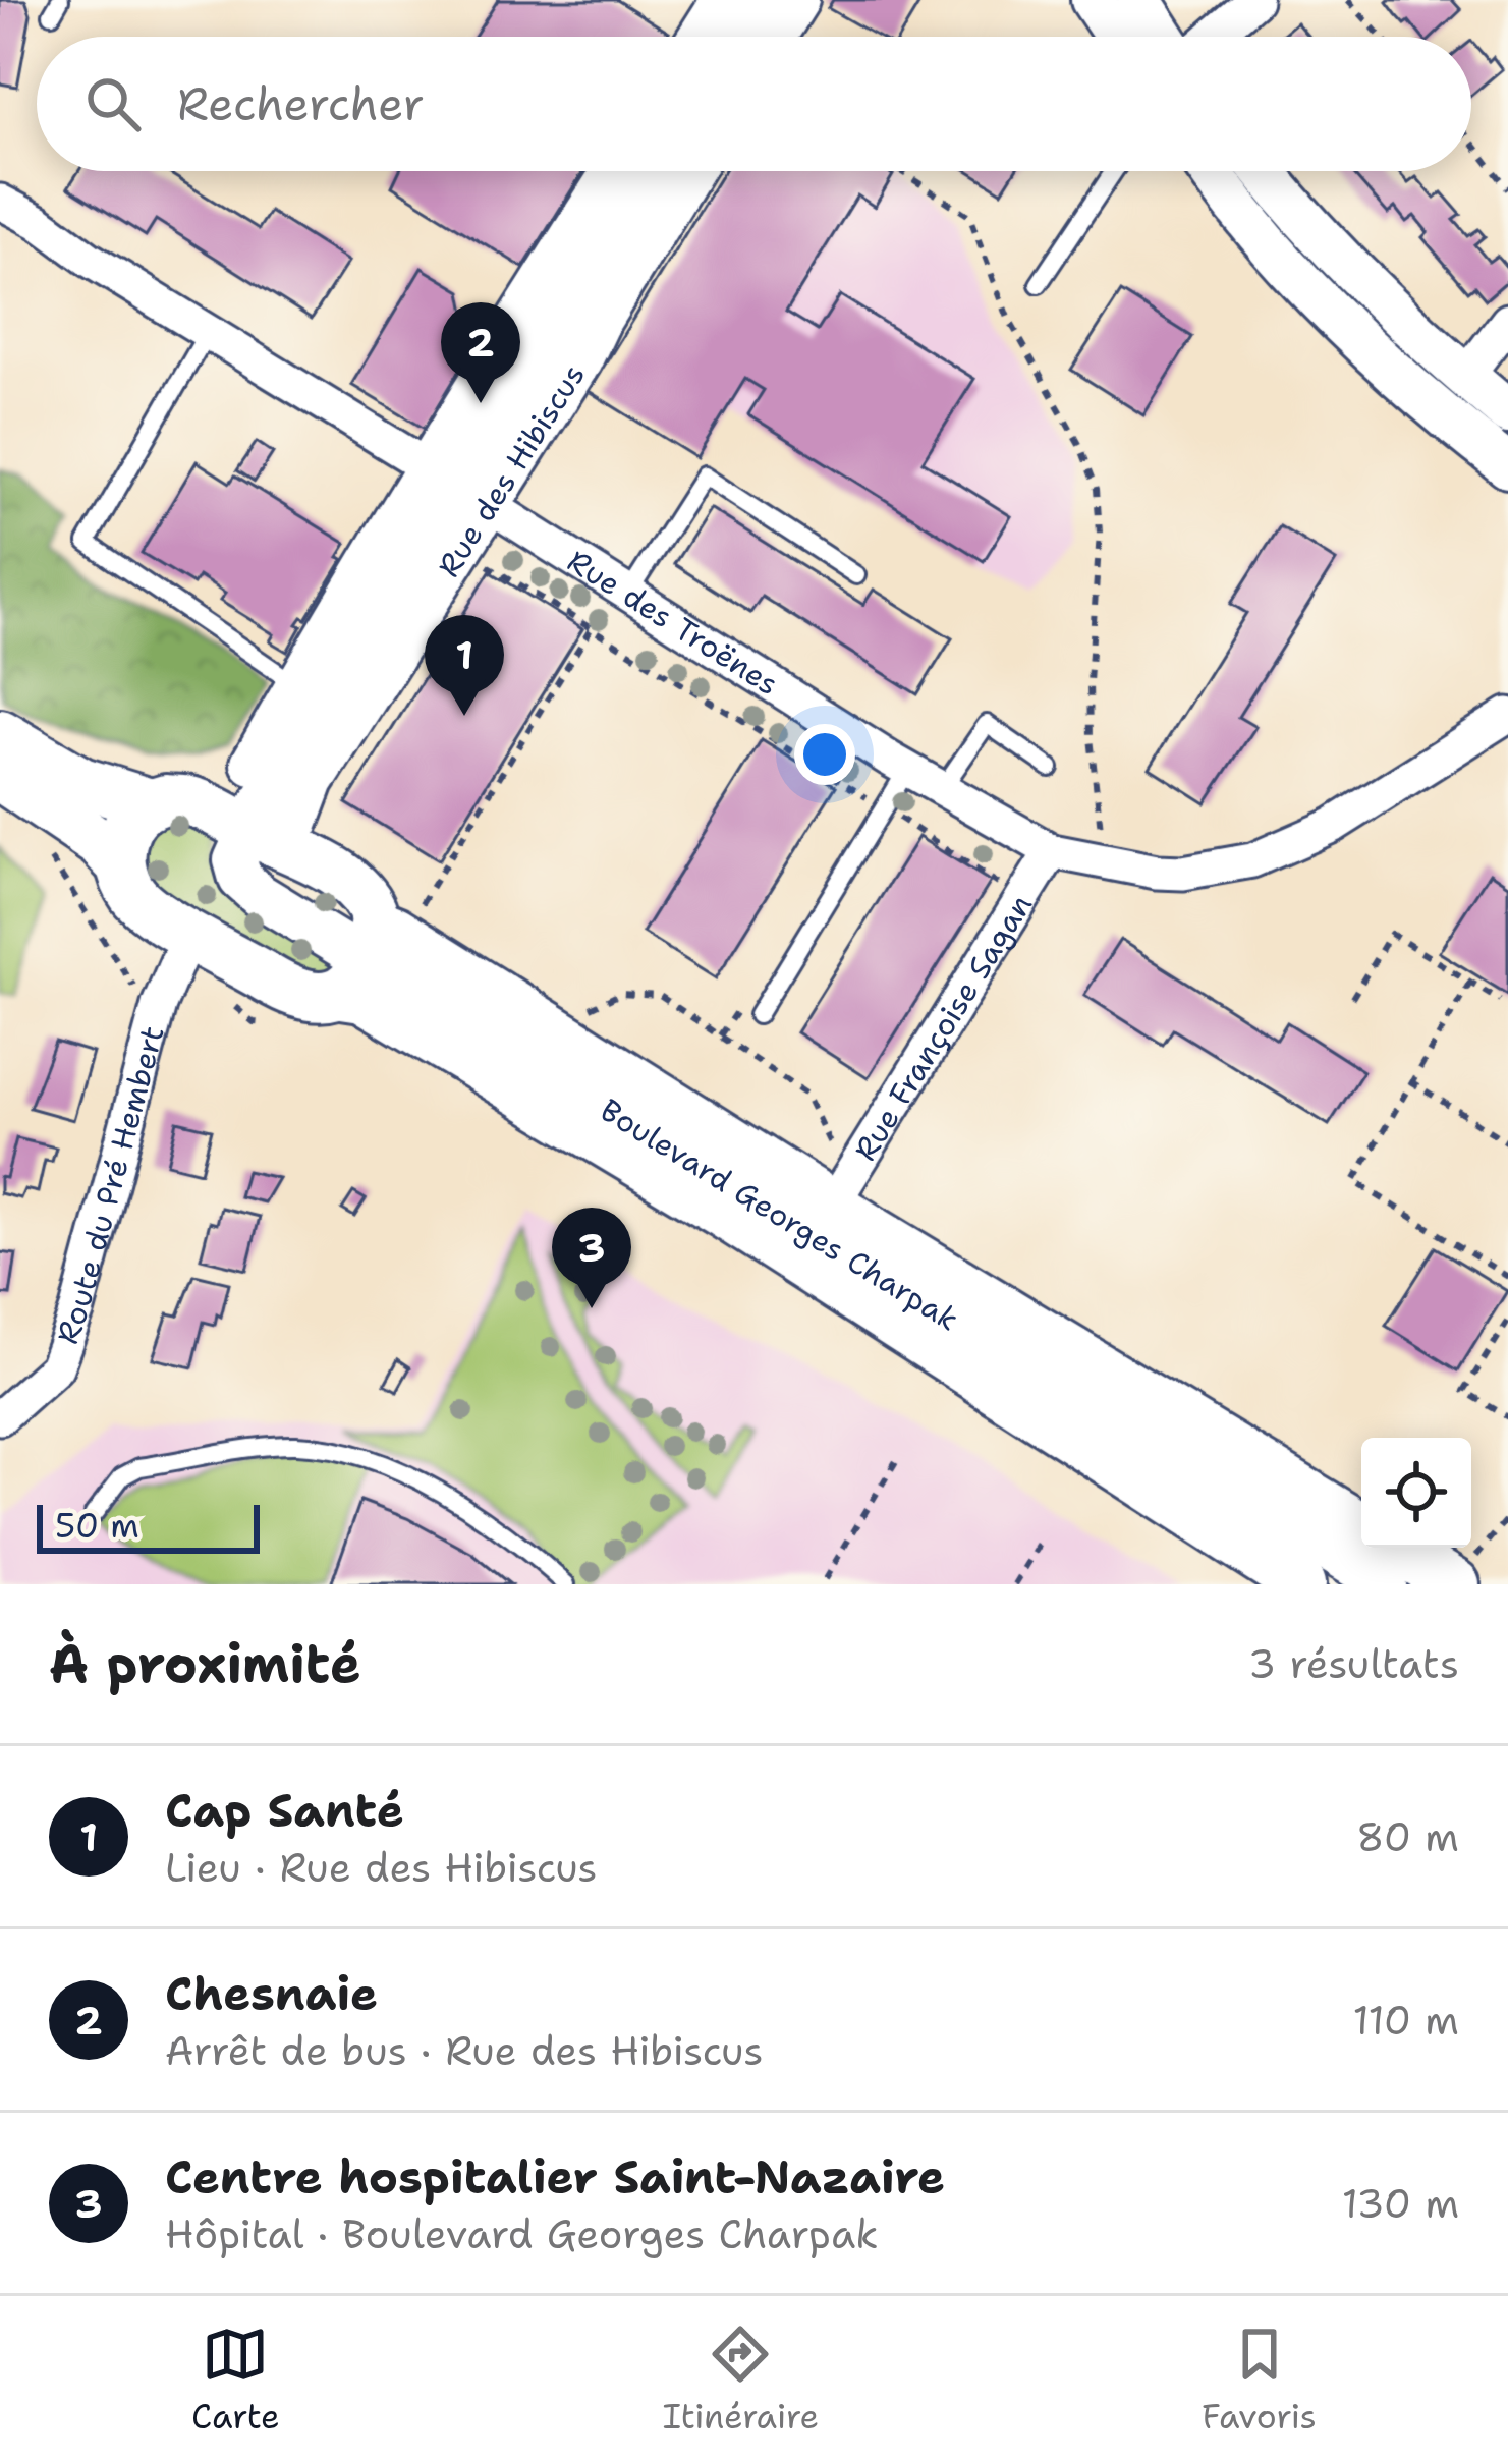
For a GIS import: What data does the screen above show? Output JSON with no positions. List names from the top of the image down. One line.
{"streets":{"main road":["Boulevard Georges Charpak"],"street":["Rue des Hibiscus","Rue des Troënes","Rue Françoise Sagan","Route du Pré Hembert"]},"crossings":[["Rue des Hibiscus","Rue des Troënes"],["Rue des Hibiscus","Boulevard Georges Charpak"],["Rue des Troënes","Rue Françoise Sagan"],["Rue Françoise Sagan","Boulevard Georges Charpak"]],"scale_bar":"50 m","page":{"search":"Rechercher","pins":["2","1","3"],"scale":"50 m","heading":["À proximité","3 résultats"],"list":[{"mark":"1","name":"Cap Santé","note":"Lieu · Rue des Hibiscus","value":"80 m"},{"mark":"2","name":"Chesnaie","note":"Arrêt de bus · Rue des Hibiscus","value":"110 m"},{"mark":"3","name":"Centre hospitalier Saint-Nazaire","note":"Hôpital · Boulevard Georges Charpak","value":"130 m"}],"nav":["Carte","Itinéraire","Favoris"]}}
